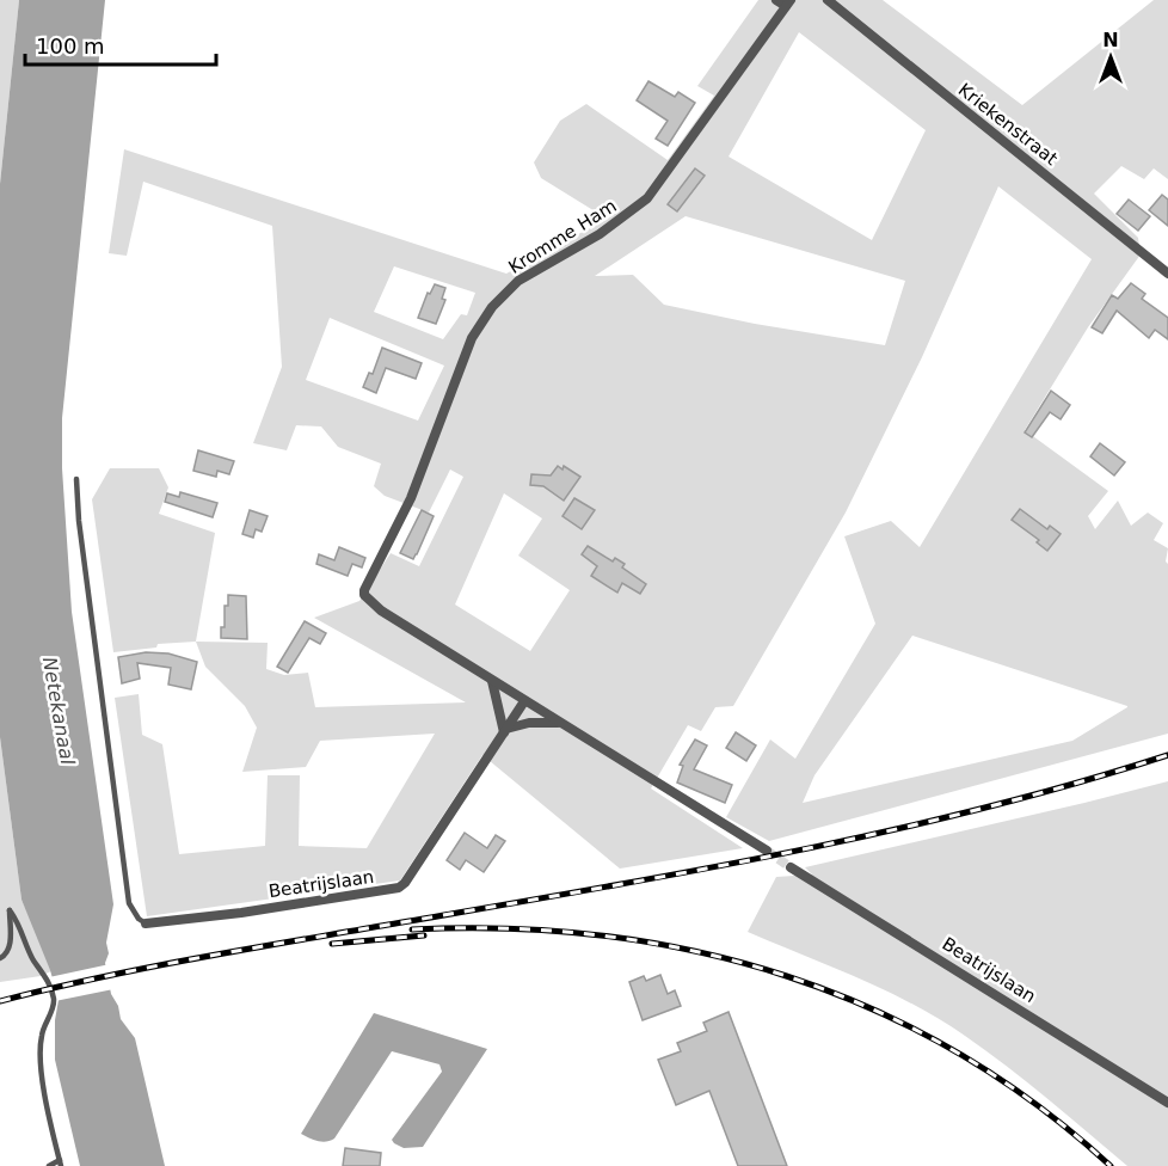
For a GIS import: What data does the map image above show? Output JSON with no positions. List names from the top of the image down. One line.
{"streets":{"street":["Kriekenstraat","Kromme Ham","Beatrijslaan"]},"water":["Netekanaal"],"scale_bar":"100 m","north":"top"}
